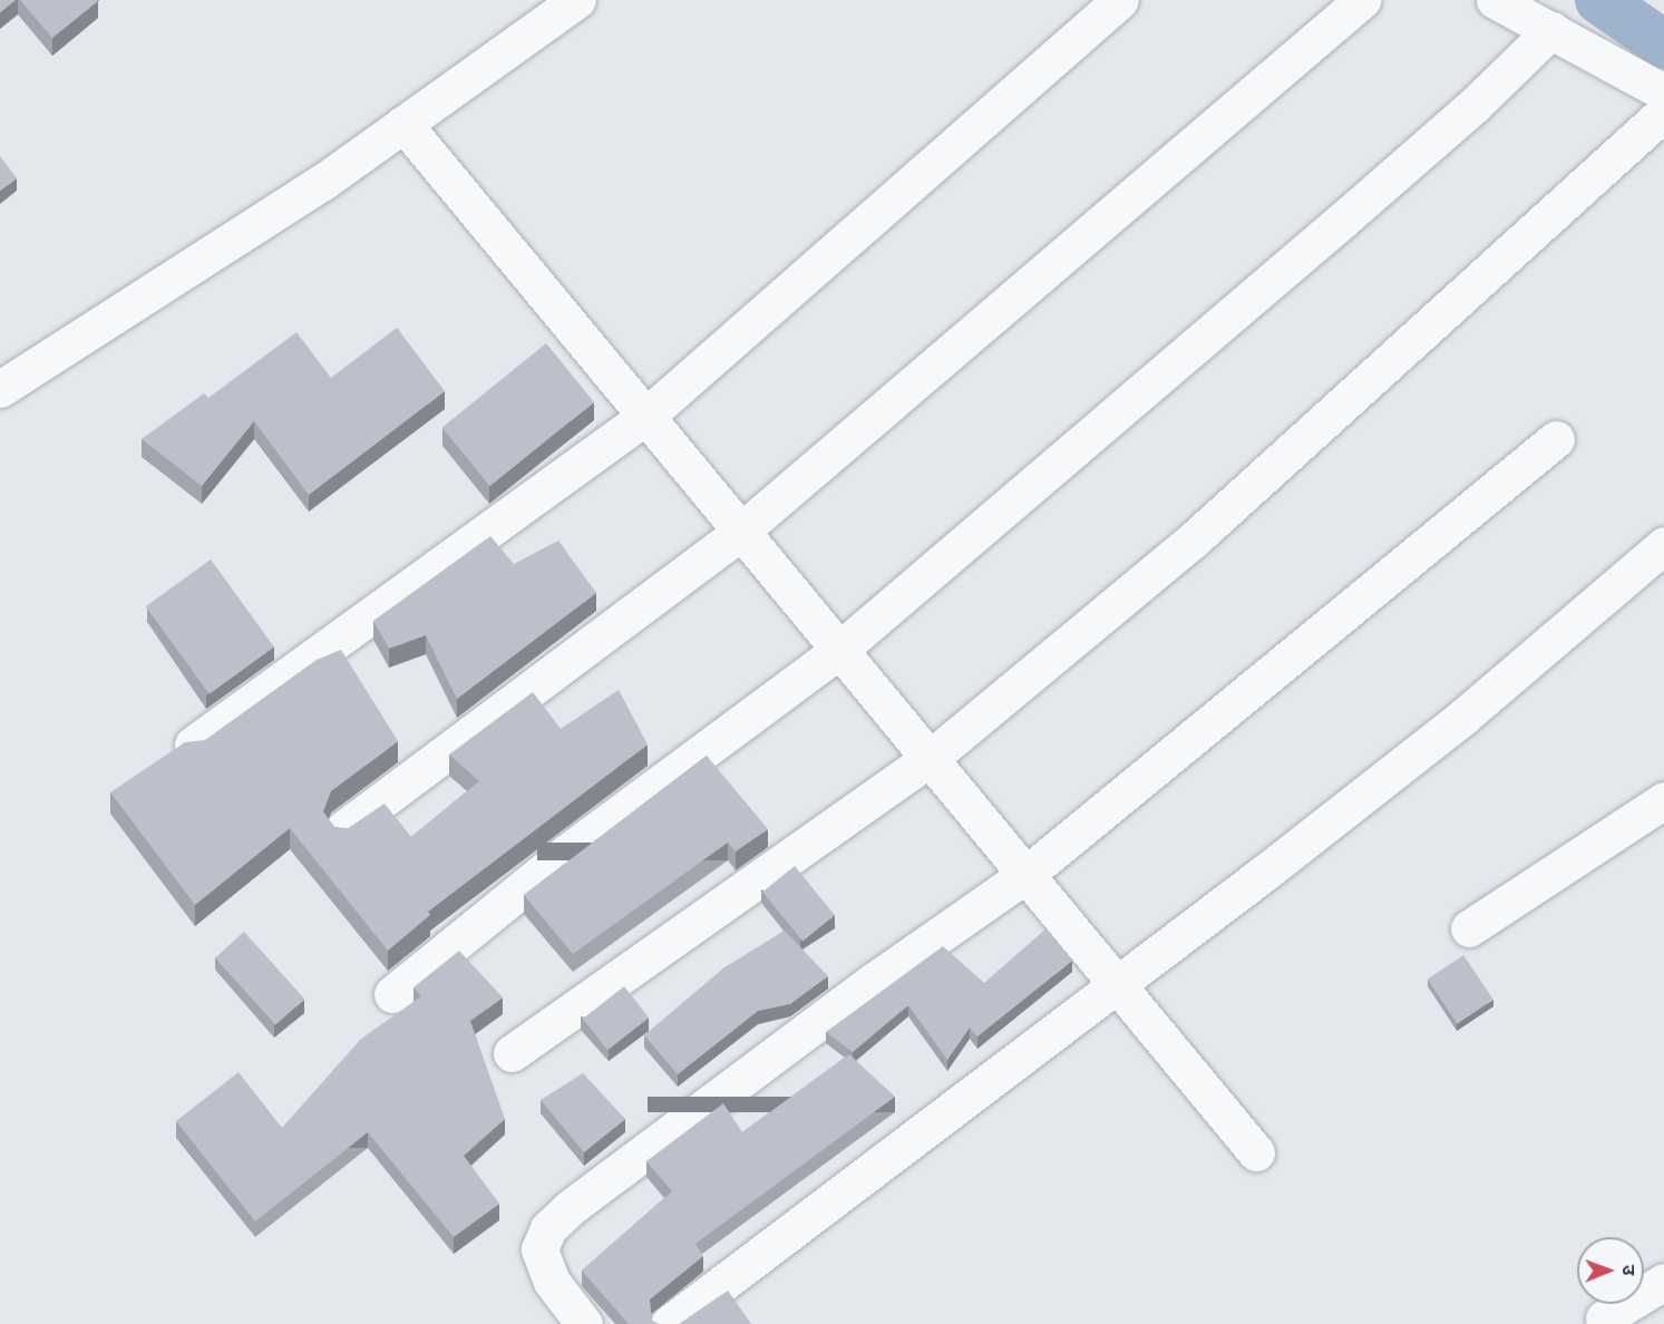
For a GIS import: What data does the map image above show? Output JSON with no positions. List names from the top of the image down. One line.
{"north":"right"}
